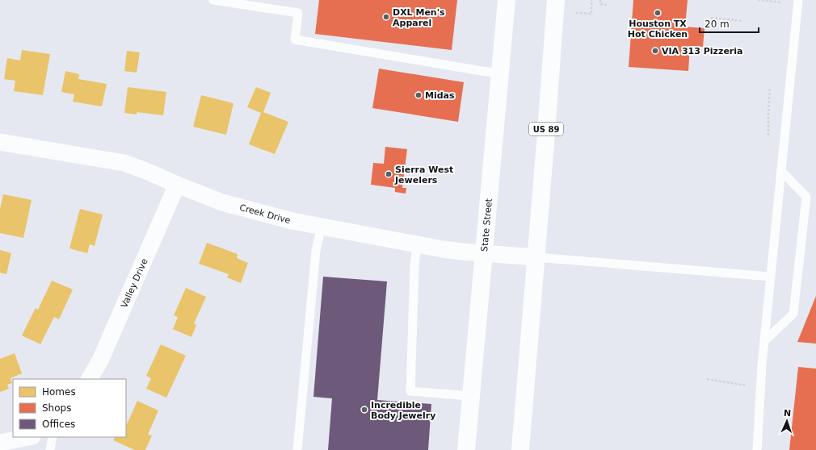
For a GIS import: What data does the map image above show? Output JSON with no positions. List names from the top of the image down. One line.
{"streets":{"main road":["US 89","State Street"],"street":["Creek Drive","Valley Drive"]},"crossings":[["US 89","Creek Drive"],["Creek Drive","State Street"],["Creek Drive","Valley Drive"]],"places":["Houston TX Hot Chicken","DXL Men's Apparel","VIA 313 Pizzeria","Midas","Sierra West Jewelers","Incredible Body Jewelry"],"legend":["Homes","Shops","Offices"],"scale_bar":"20 m","north":"top"}
